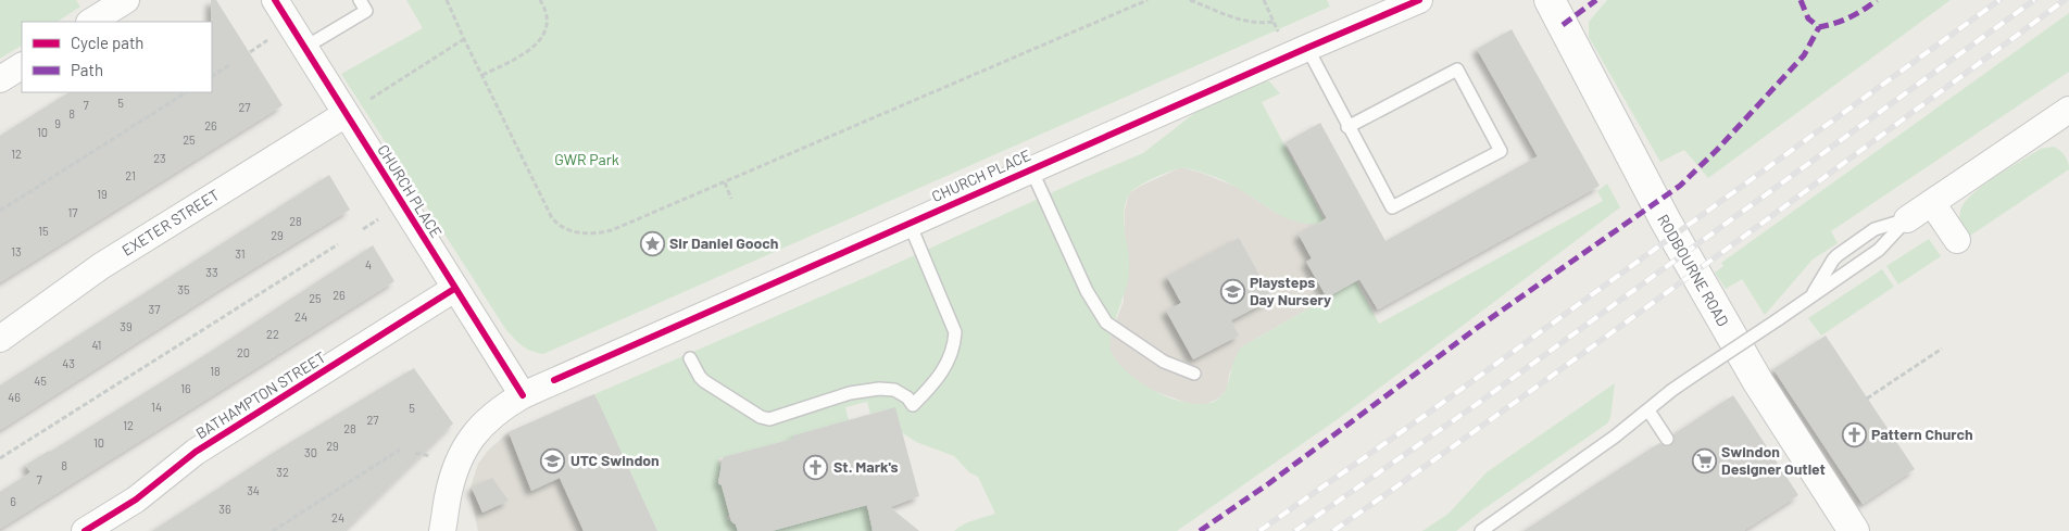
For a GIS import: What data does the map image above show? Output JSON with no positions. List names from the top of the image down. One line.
{"streets":{"main road":["RODBOURNE ROAD"],"street":["CHURCH PLACE","EXETER STREET","BATHAMPTON STREET"]},"crossings":[["CHURCH PLACE","EXETER STREET"],["CHURCH PLACE","BATHAMPTON STREET"]],"parks":["GWR Park"],"places":{"place":["Sir Daniel Gooch"],"school or university":["Playsteps Day Nursery","UTC Swindon"],"church":["Pattern Church","St. Mark's"],"supermarket":["Swindon Designer Outlet"]},"house_numbers":["5","7","27","8","9","26","10","25","12","23","21","19","17","28","15","29","13","31","4","33","35","26","25","37","24","39","22","41","20","43","18","45","16","46","14","5","27","12","28","10","29","30","8","32","7","34","6","36","24"],"legend":["Cycle path","Path"]}
